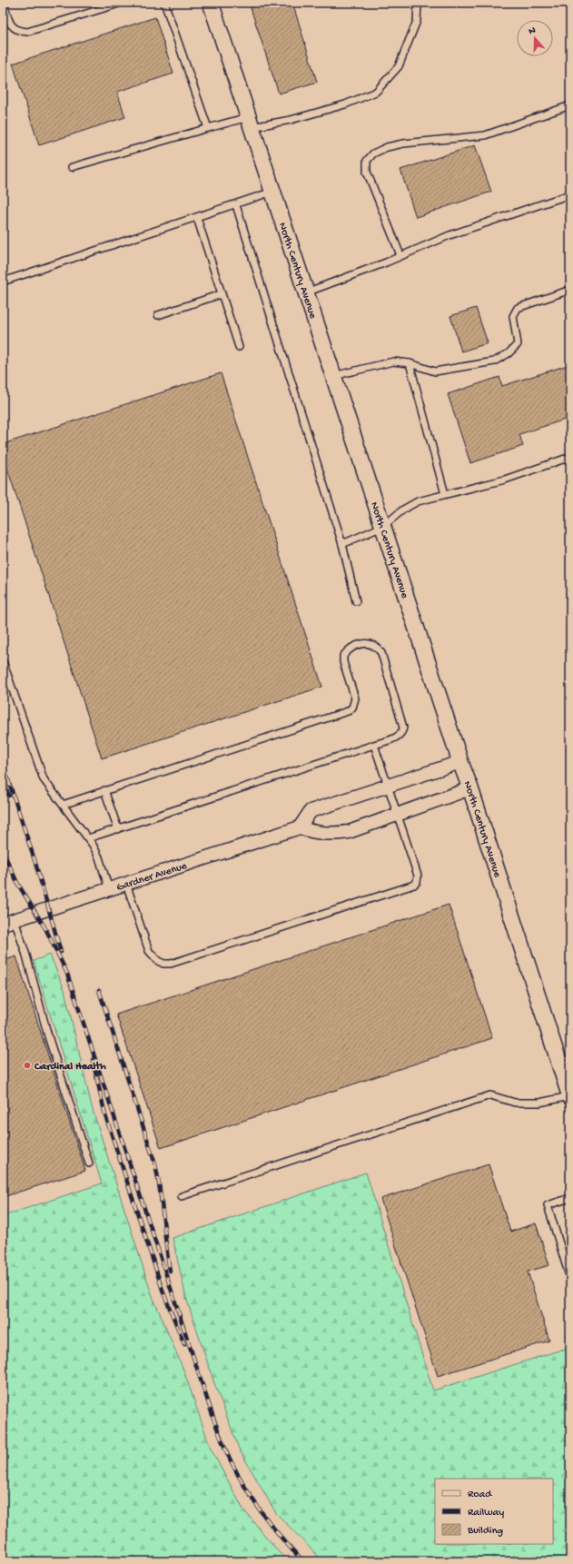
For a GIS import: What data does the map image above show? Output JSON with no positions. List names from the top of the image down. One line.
{"streets":{"street":["North Century Avenue","Gardner Avenue"]},"places":["Cardinal Health"],"legend":["Road","Railway","Building"],"north":"top"}
